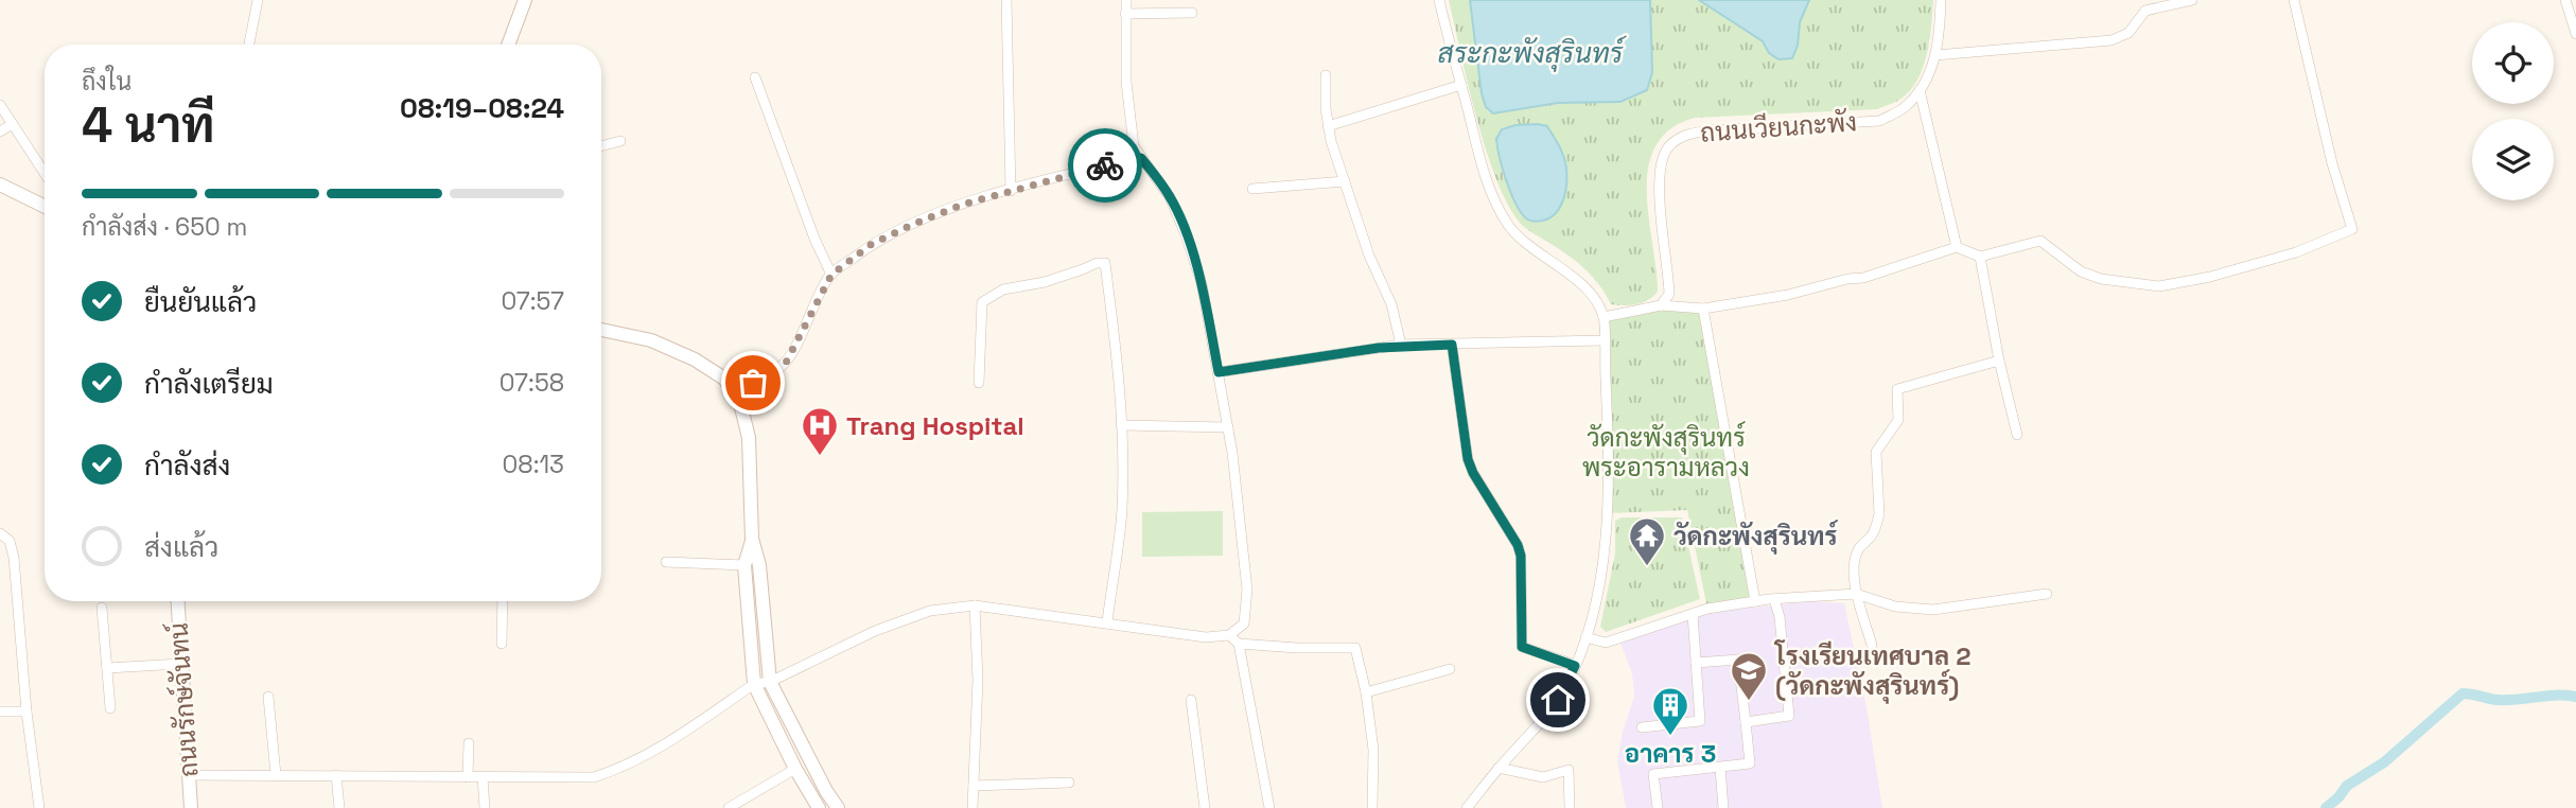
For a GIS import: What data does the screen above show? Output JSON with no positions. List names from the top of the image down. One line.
{"streets":{"main road":["ถนนรักษ์จันทน์"],"street":["ถนนเวียนกะพัง"]},"water":["สระกะพังสุรินทร์"],"parks":["วัดกะพังสุรินทร์ พระอารามหลวง"],"places":{"hospital":["Trang Hospital"],"temple":["วัดกะพังสุรินทร์"],"school or university":["โรงเรียนเทศบาล 2 (วัดกะพังสุรินทร์)"],"building":["อาคาร 3"]},"page":{"heading":["4 นาที","ถึงใน","08:19–08:24"],"bar":"กำลังส่ง · 650 m","list":[["ยืนยันแล้ว","07:57"],["กำลังเตรียม","07:58"],["กำลังส่ง","08:13"],"ส่งแล้ว"]}}
